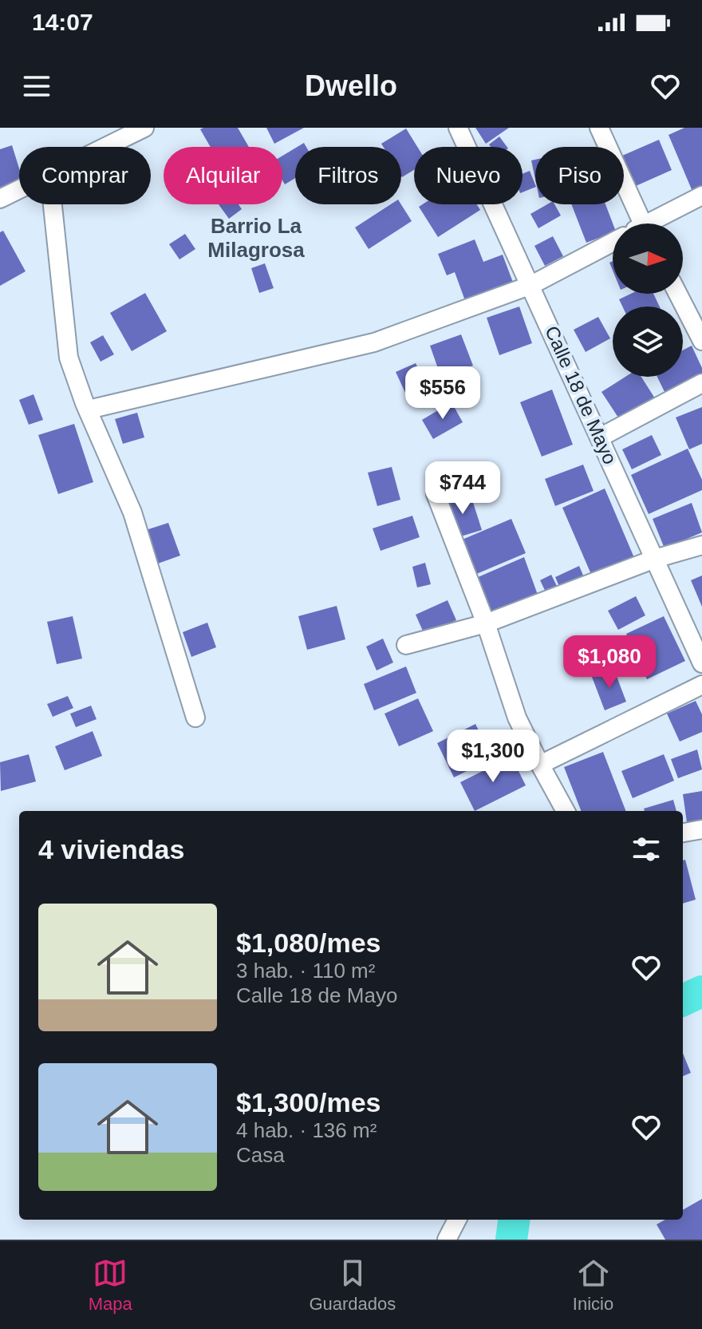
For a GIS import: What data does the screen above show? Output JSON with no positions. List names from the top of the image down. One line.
{"streets":{"street":["Calle 18 de Mayo"]},"districts":["Barrio La Milagrosa"],"north":"right","page":{"status":"14:07","header":"Dwello","chip":["Comprar","Alquilar","Filtros","Nuevo","Piso"],"price":["$556","$744","$1,080","$1,300"],"heading":"4 viviendas","list":[{"name":"$1,080/mes","note":"3 hab. · 110 m² · Calle 18 de Mayo"},{"name":"$1,300/mes","note":"4 hab. · 136 m² · Casa"}],"tabs":["Mapa","Guardados","Inicio"]}}
